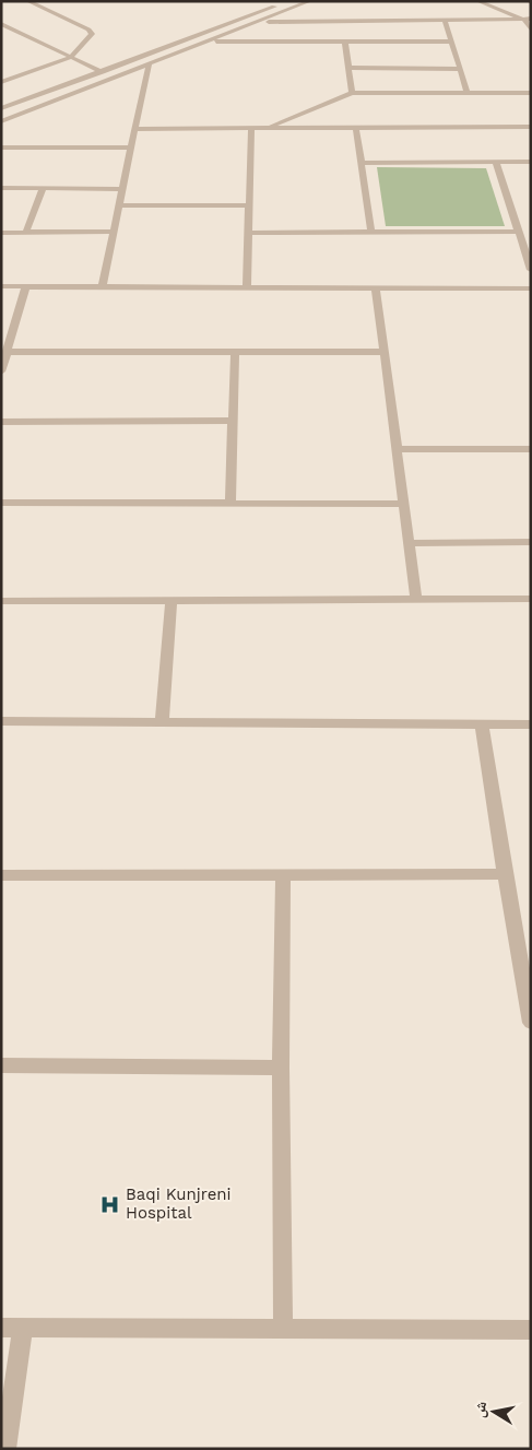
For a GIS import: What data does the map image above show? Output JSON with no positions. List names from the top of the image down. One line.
{"places":{"hospital":["Baqi Kunjreni Hospital"]},"north":"left"}
